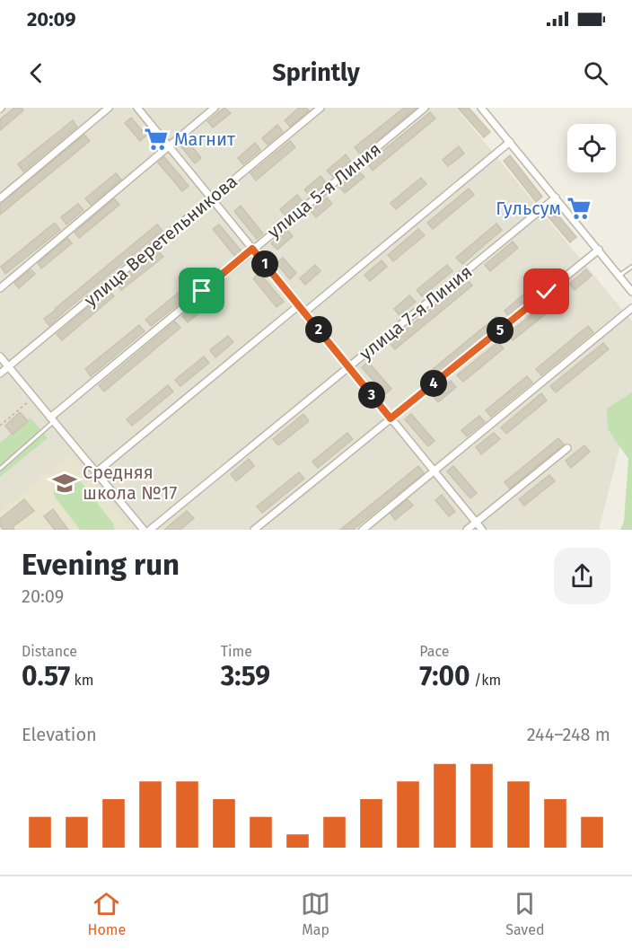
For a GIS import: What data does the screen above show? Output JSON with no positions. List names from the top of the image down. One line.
{"streets":{"street":["улица 5-я Линия","улица Веретельникова","улица 7-я Линия"]},"places":{"supermarket":["Магнит","Гульсум"],"school or university":["Средняя школа №17"]},"page":{"status":"20:09","header":"Sprintly","pins":["1","2","5","4","3"],"heading":["Evening run","20:09"],"stats":[["Distance","0.57 km"],["Time","3:59"],["Pace","7:00 /km"]],"chart":["Elevation","244–248 m"],"tabs":["Home","Map","Saved"]}}
